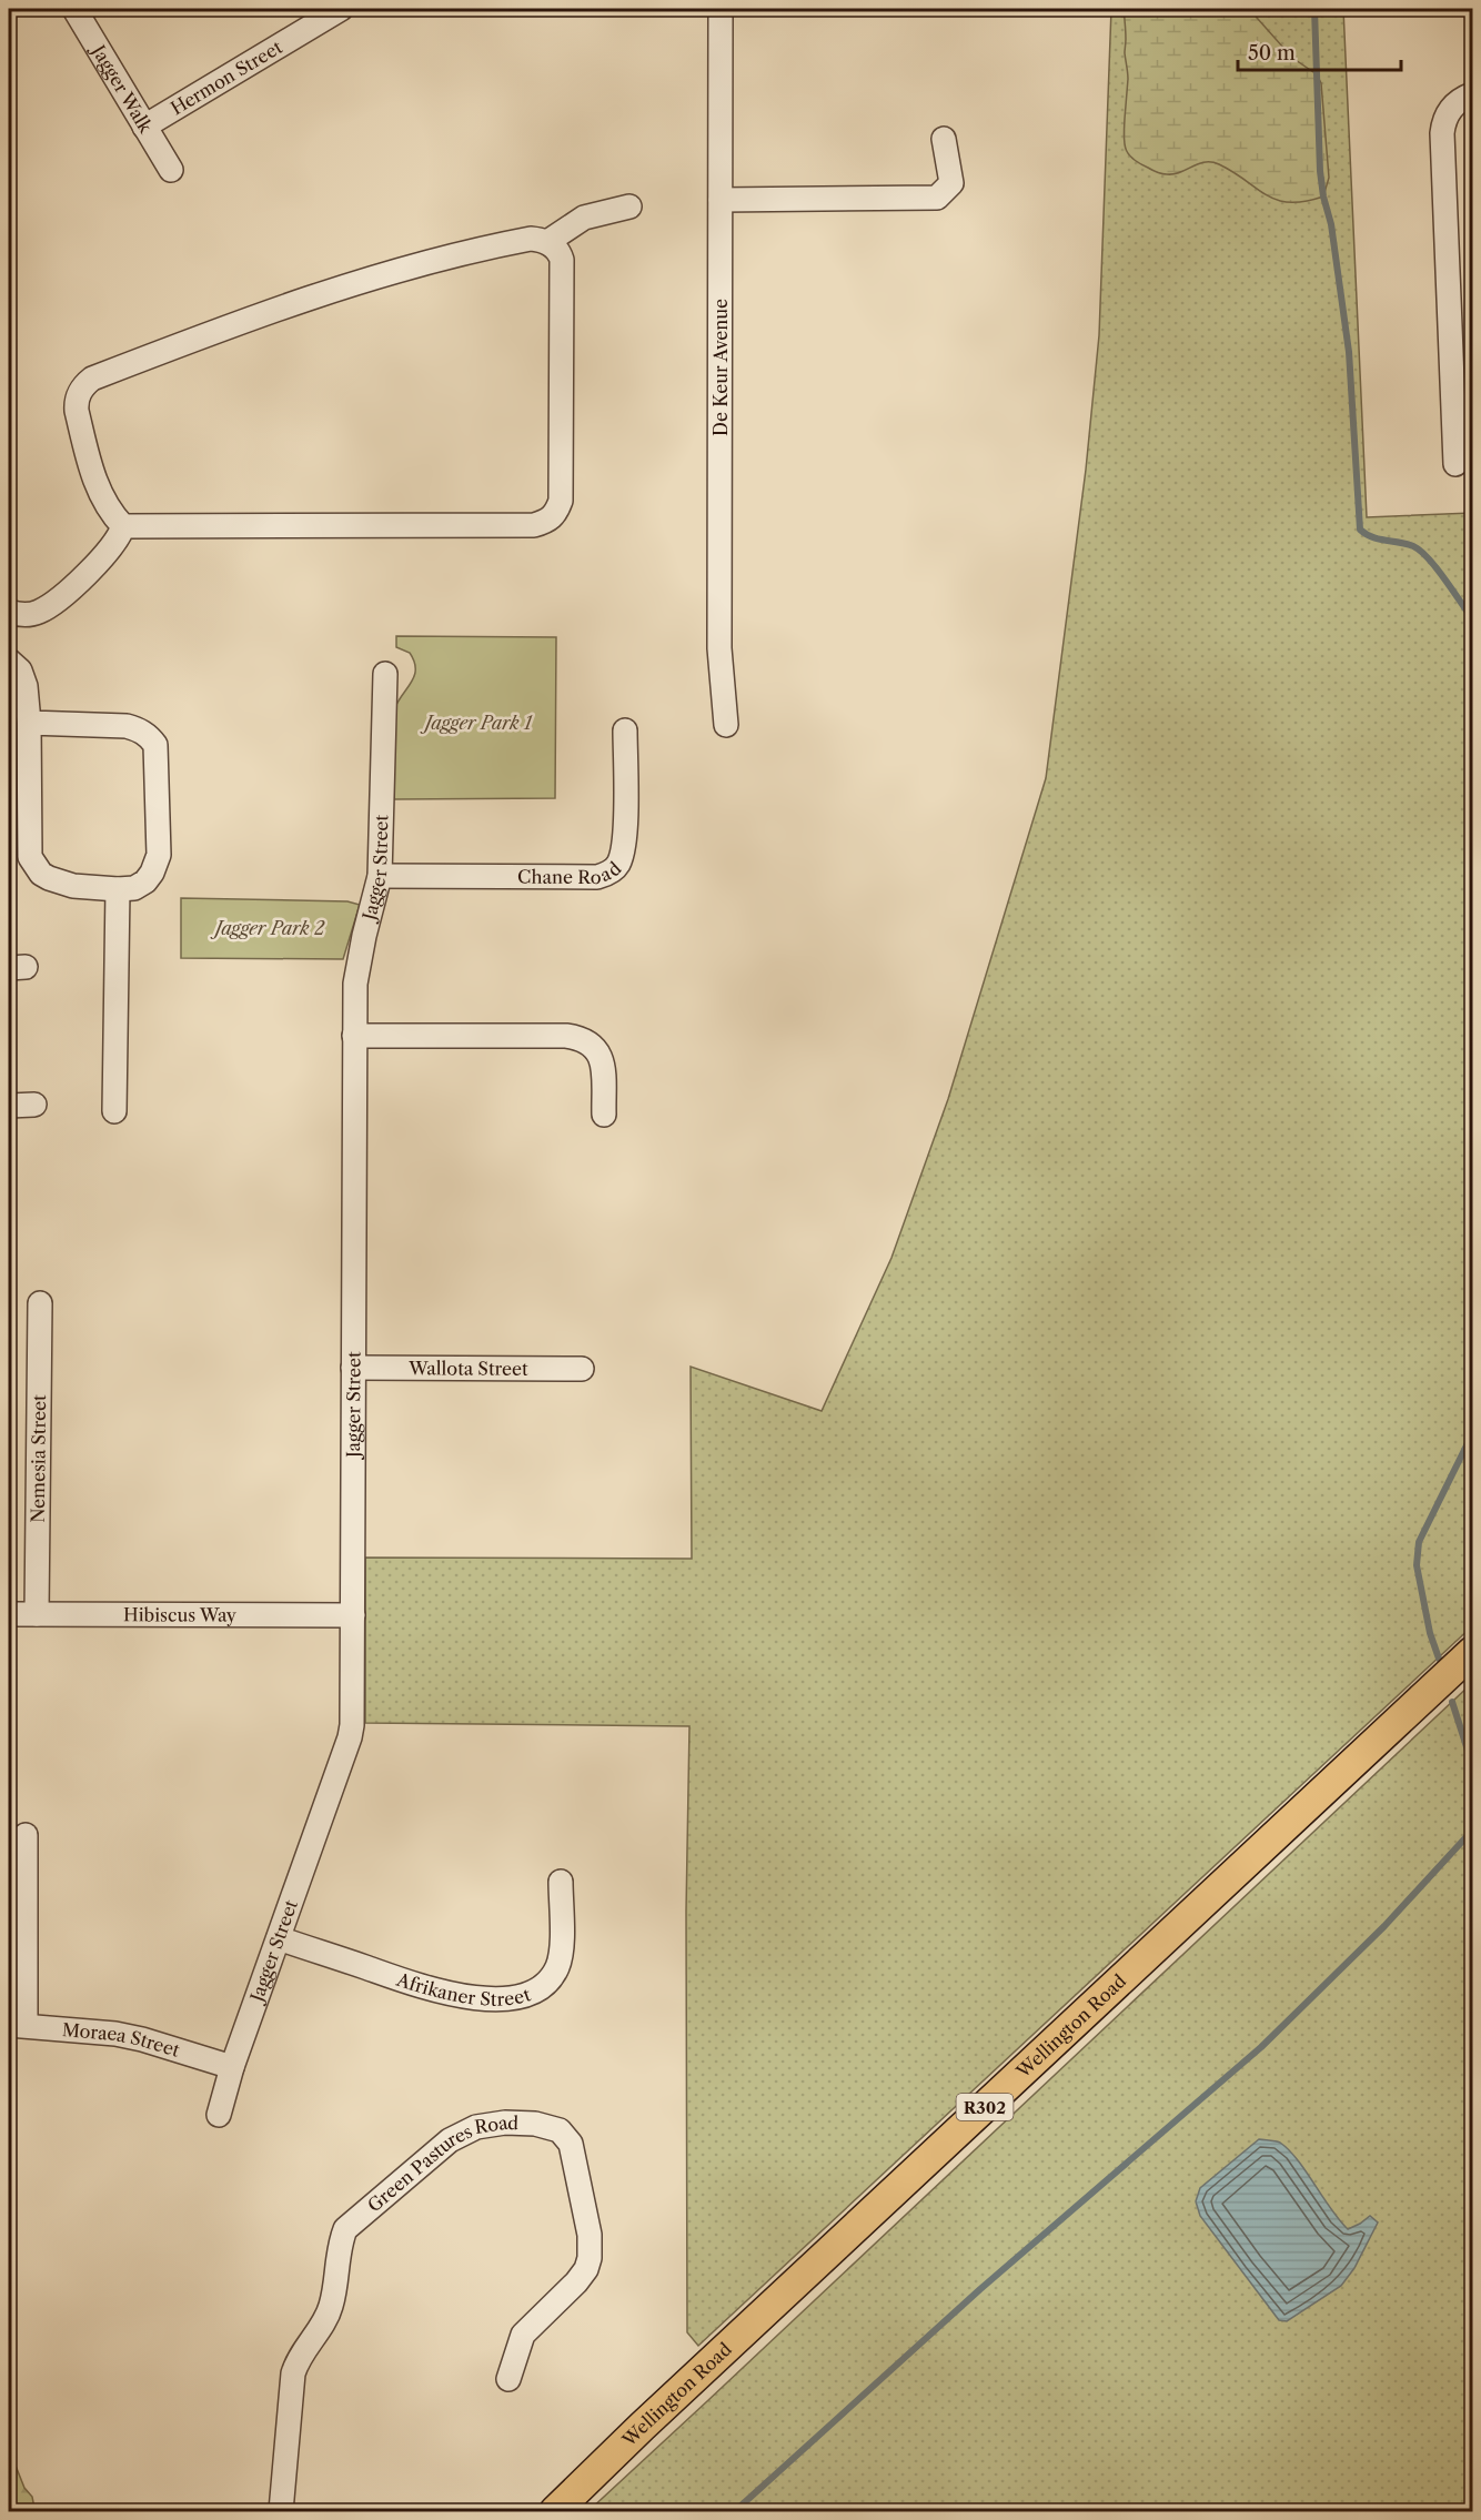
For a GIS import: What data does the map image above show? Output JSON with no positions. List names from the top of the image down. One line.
{"streets":{"main road":["Wellington Road","R302"],"street":["Hermon Street","Jagger Walk","De Keur Avenue","Jagger Street","Chane Road","Wallota Street","Nemesia Street","Hibiscus Way","Afrikaner Street","Moraea Street","Green Pastures Road"]},"crossings":[["Hermon Street","Jagger Walk"],["Jagger Street","Chane Road"],["Jagger Street","Wallota Street"],["Jagger Street","Hibiscus Way"],["Jagger Street","Afrikaner Street"],["Jagger Street","Moraea Street"],["Nemesia Street","Hibiscus Way"]],"parks":["Jagger Park 1","Jagger Park 2"],"scale_bar":"50 m"}
